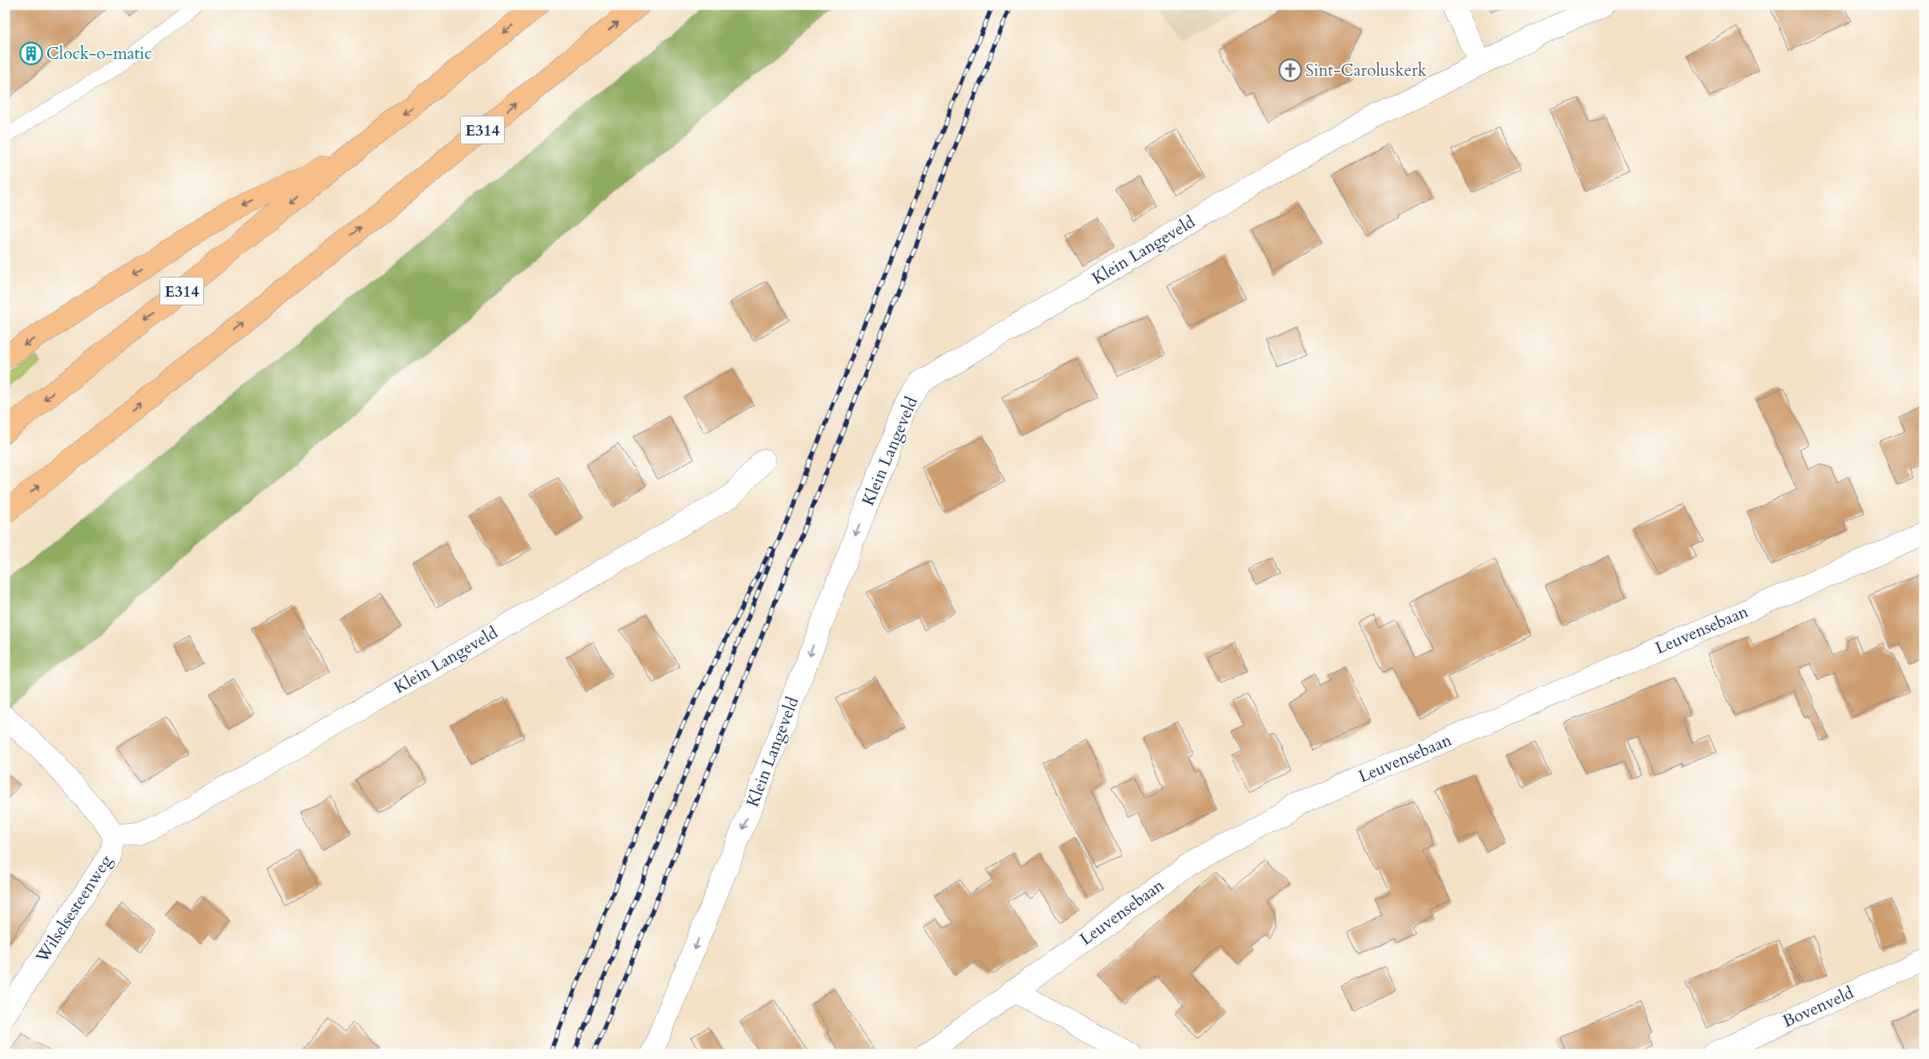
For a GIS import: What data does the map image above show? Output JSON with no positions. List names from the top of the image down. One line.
{"streets":{"highway":["E314"],"street":["Klein Langeveld","Leuvensebaan","Wilselsesteenweg","Bovenveld"]},"crossings":[["Klein Langeveld","Wilselsesteenweg"]],"one_way":["Klein Langeveld"],"places":{"building":["Clock-o-matic"],"church":["Sint-Caroluskerk"]}}
